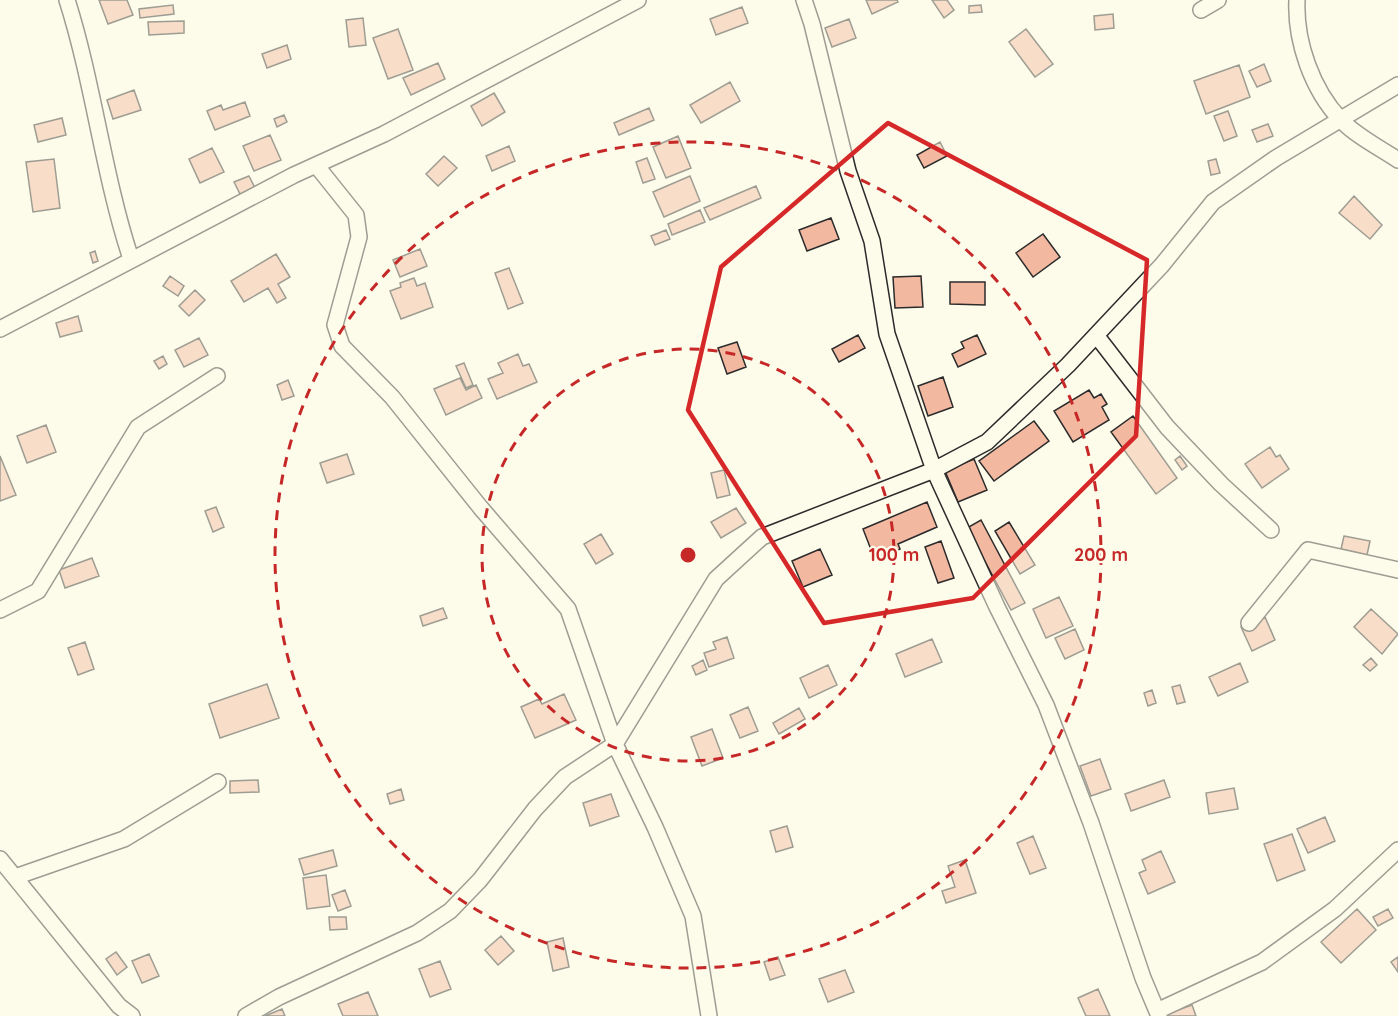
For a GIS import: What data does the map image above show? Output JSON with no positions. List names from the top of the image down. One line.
{"rings":["100 m","200 m"]}
